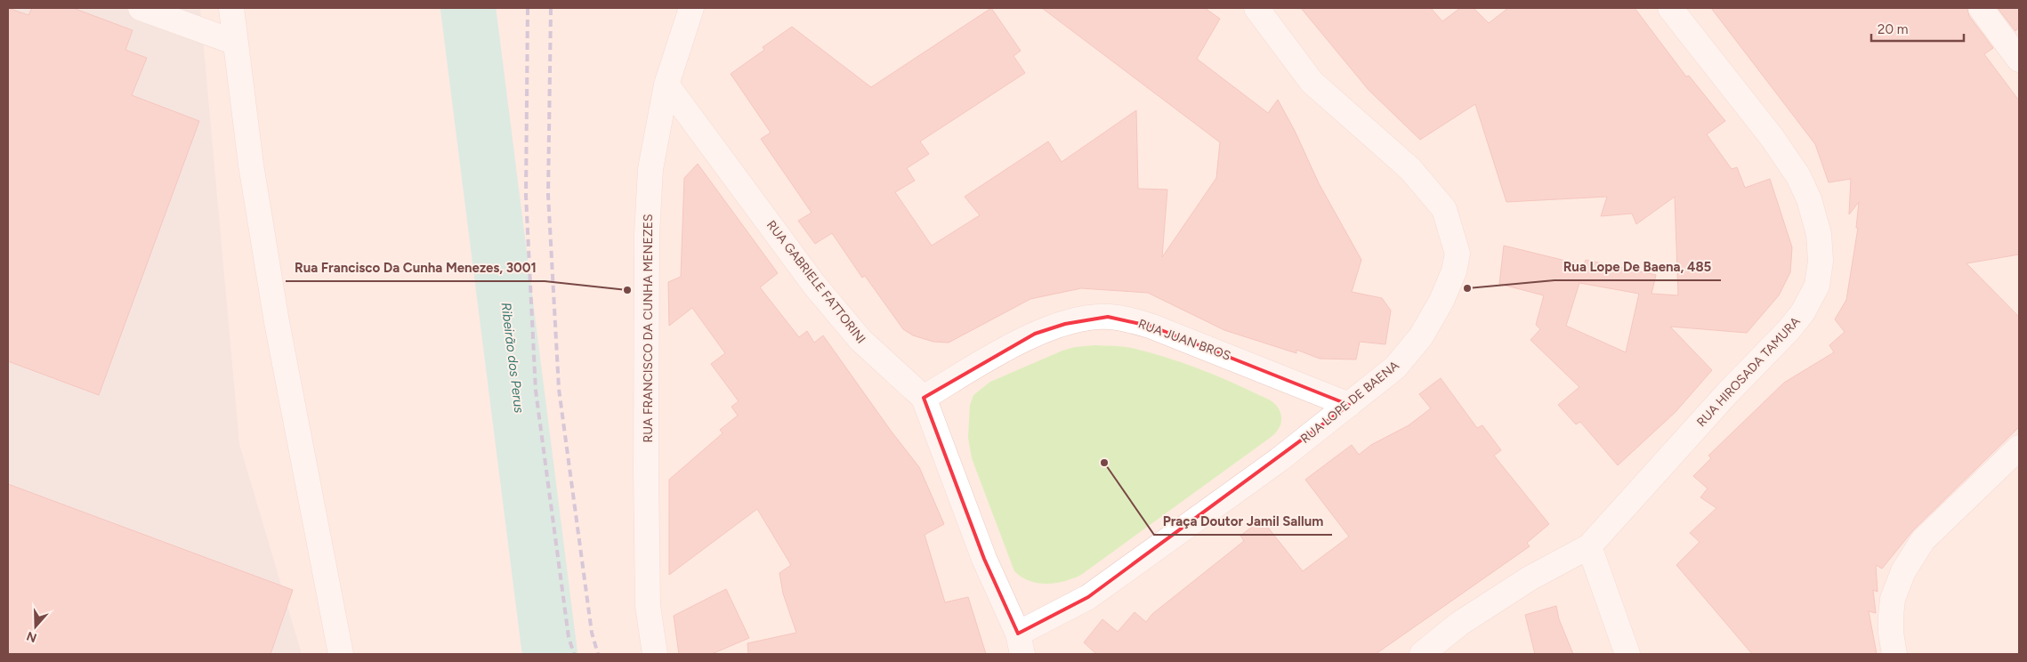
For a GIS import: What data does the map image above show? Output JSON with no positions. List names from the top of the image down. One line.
{"streets":{"street":["RUA GABRIELE FATTORINI","RUA FRANCISCO DA CUNHA MENEZES","RUA JUAN BROS","RUA HIROSADA TAMURA","RUA LOPE DE BAENA"]},"crossings":[["RUA GABRIELE FATTORINI","RUA FRANCISCO DA CUNHA MENEZES"],["RUA GABRIELE FATTORINI","RUA JUAN BROS"],["RUA GABRIELE FATTORINI","RUA LOPE DE BAENA"],["RUA JUAN BROS","RUA LOPE DE BAENA"]],"water":["Ribeirão dos Perus"],"places":["Rua Lope De Baena, 485","Rua Francisco Da Cunha Menezes, 3001","Praça Doutor Jamil Sallum"],"scale_bar":"20 m","north":"bottom"}
